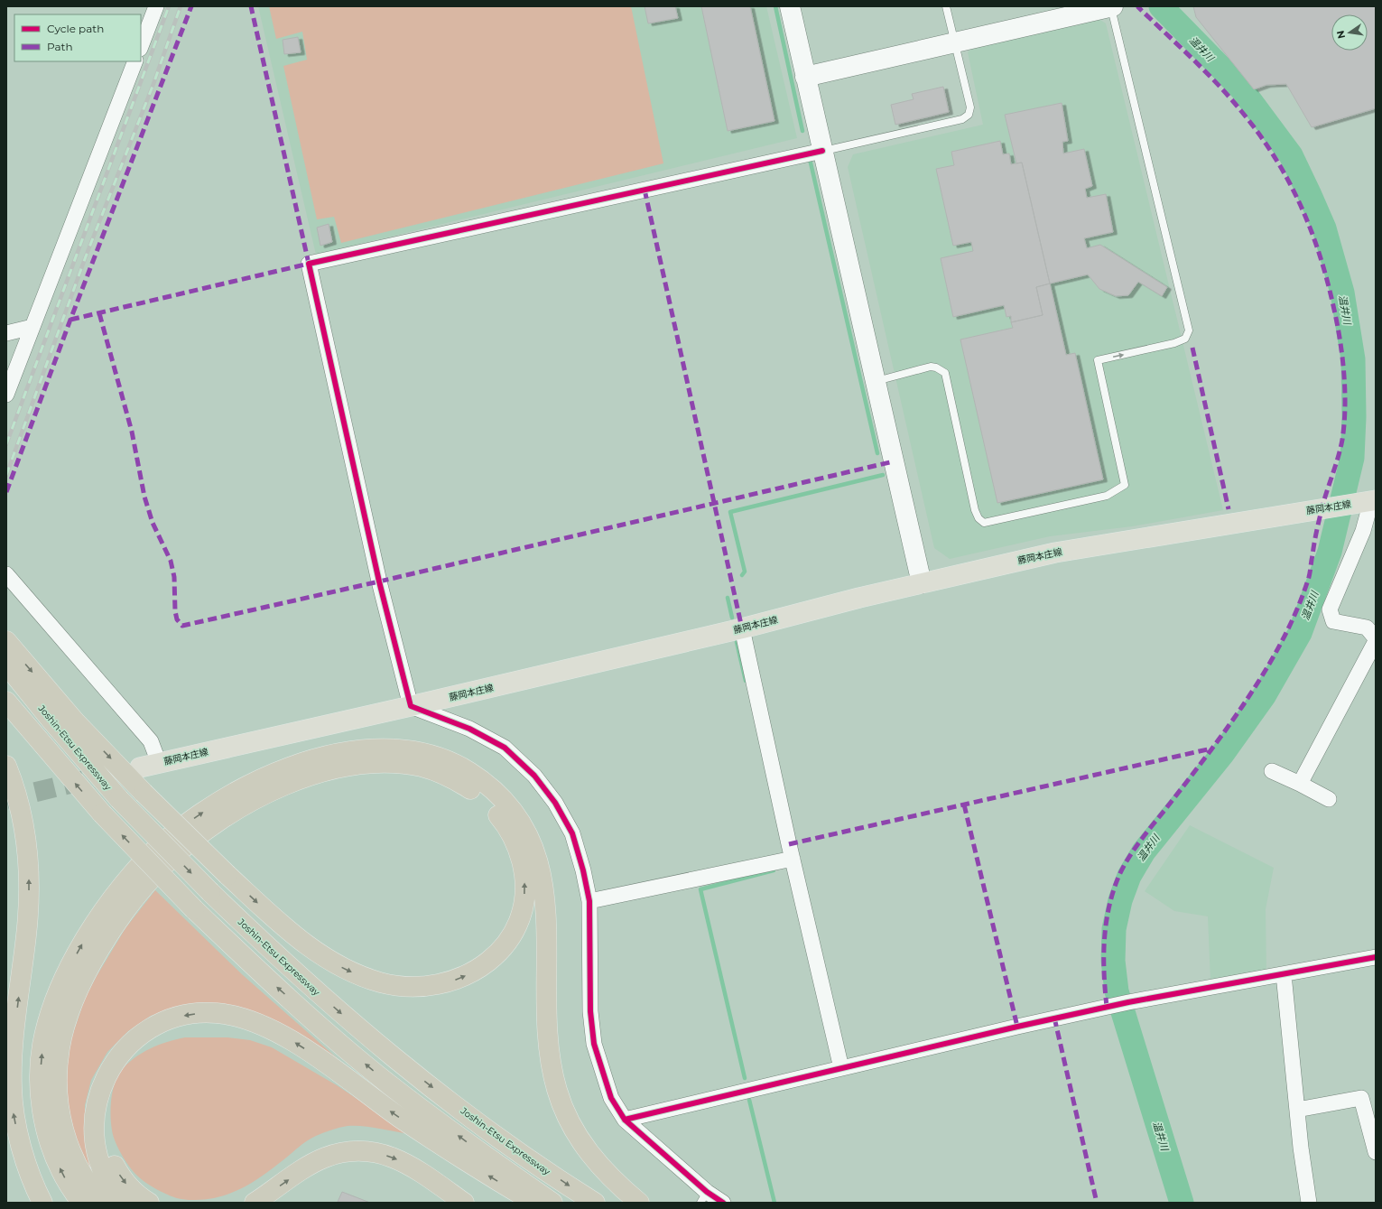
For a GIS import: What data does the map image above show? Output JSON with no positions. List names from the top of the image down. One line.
{"streets":{"highway":["Joshin-Etsu Expressway"],"main road":["藤岡本庄線"]},"water":["温井川"],"legend":["Cycle path","Path"],"north":"left"}
